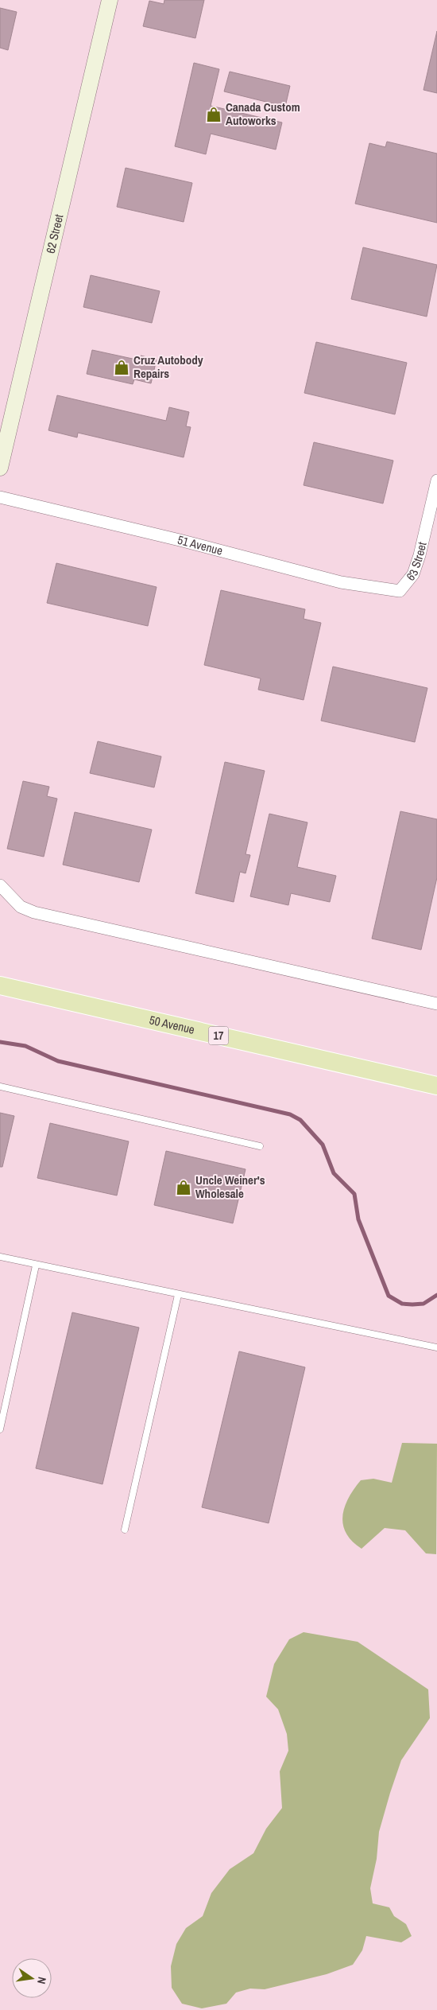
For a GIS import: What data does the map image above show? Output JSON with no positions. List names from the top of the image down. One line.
{"streets":{"main road":["62 Street","50 Avenue","17"],"street":["51 Avenue","63 Street"]},"crossings":[["51 Avenue","63 Street"]],"places":{"shop":["Canada Custom Autoworks","Cruz Autobody Repairs","Uncle Weiner's Wholesale"]},"north":"right"}
